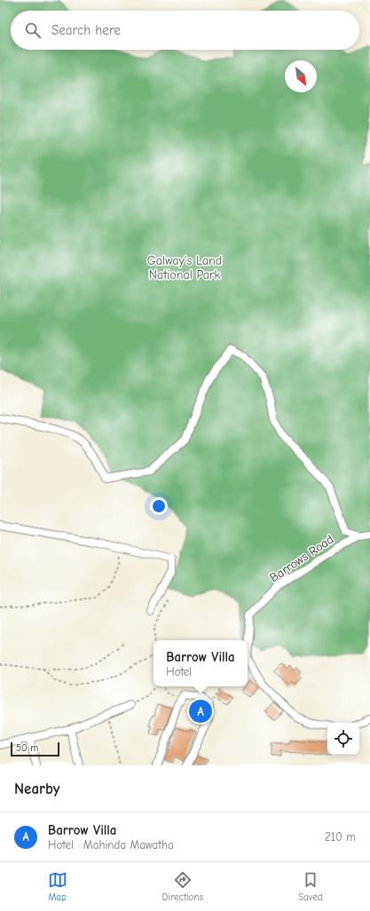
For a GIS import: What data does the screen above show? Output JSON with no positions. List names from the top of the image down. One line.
{"streets":{"street":["Barrows Road"]},"parks":["Galway's Land National Park"],"scale_bar":"50 m","north":"bottom right","page":{"search":"Search here","popup":["Barrow Villa","Hotel"],"pins":"A","scale":"50 m","heading":"Nearby","list":[{"mark":"A","name":"Barrow Villa","note":"Hotel · Mahinda Mawatha","value":"210 m"}],"nav":["Map","Directions","Saved"]}}
